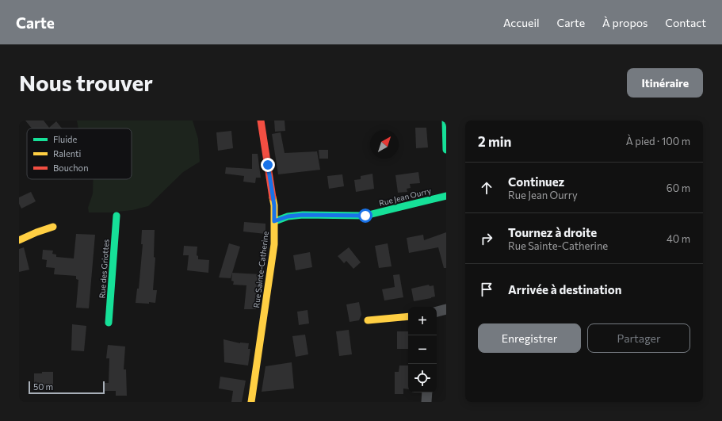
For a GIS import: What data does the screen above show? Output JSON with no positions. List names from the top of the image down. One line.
{"streets":{"street":["Rue Jean Ourry","Rue des Griottes","Rue Sainte-Catherine"]},"crossings":[["Rue Jean Ourry","Rue Sainte-Catherine"]],"legend":["Fluide","Ralenti","Bouchon"],"scale_bar":"50 m","north":"top right","page":{"header":"Carte","nav":["Accueil","Carte","À propos","Contact"],"buttons":["Itinéraire",["Enregistrer","Partager"]],"title":"Nous trouver","heading":["2 min","À pied · 100 m"],"list":[["Continuez","Rue Jean Ourry","60 m"],["Tournez à droite","Rue Sainte-Catherine","40 m"],"Arrivée à destination"],"map_buttons":["+","−"],"scale":"50 m"}}
